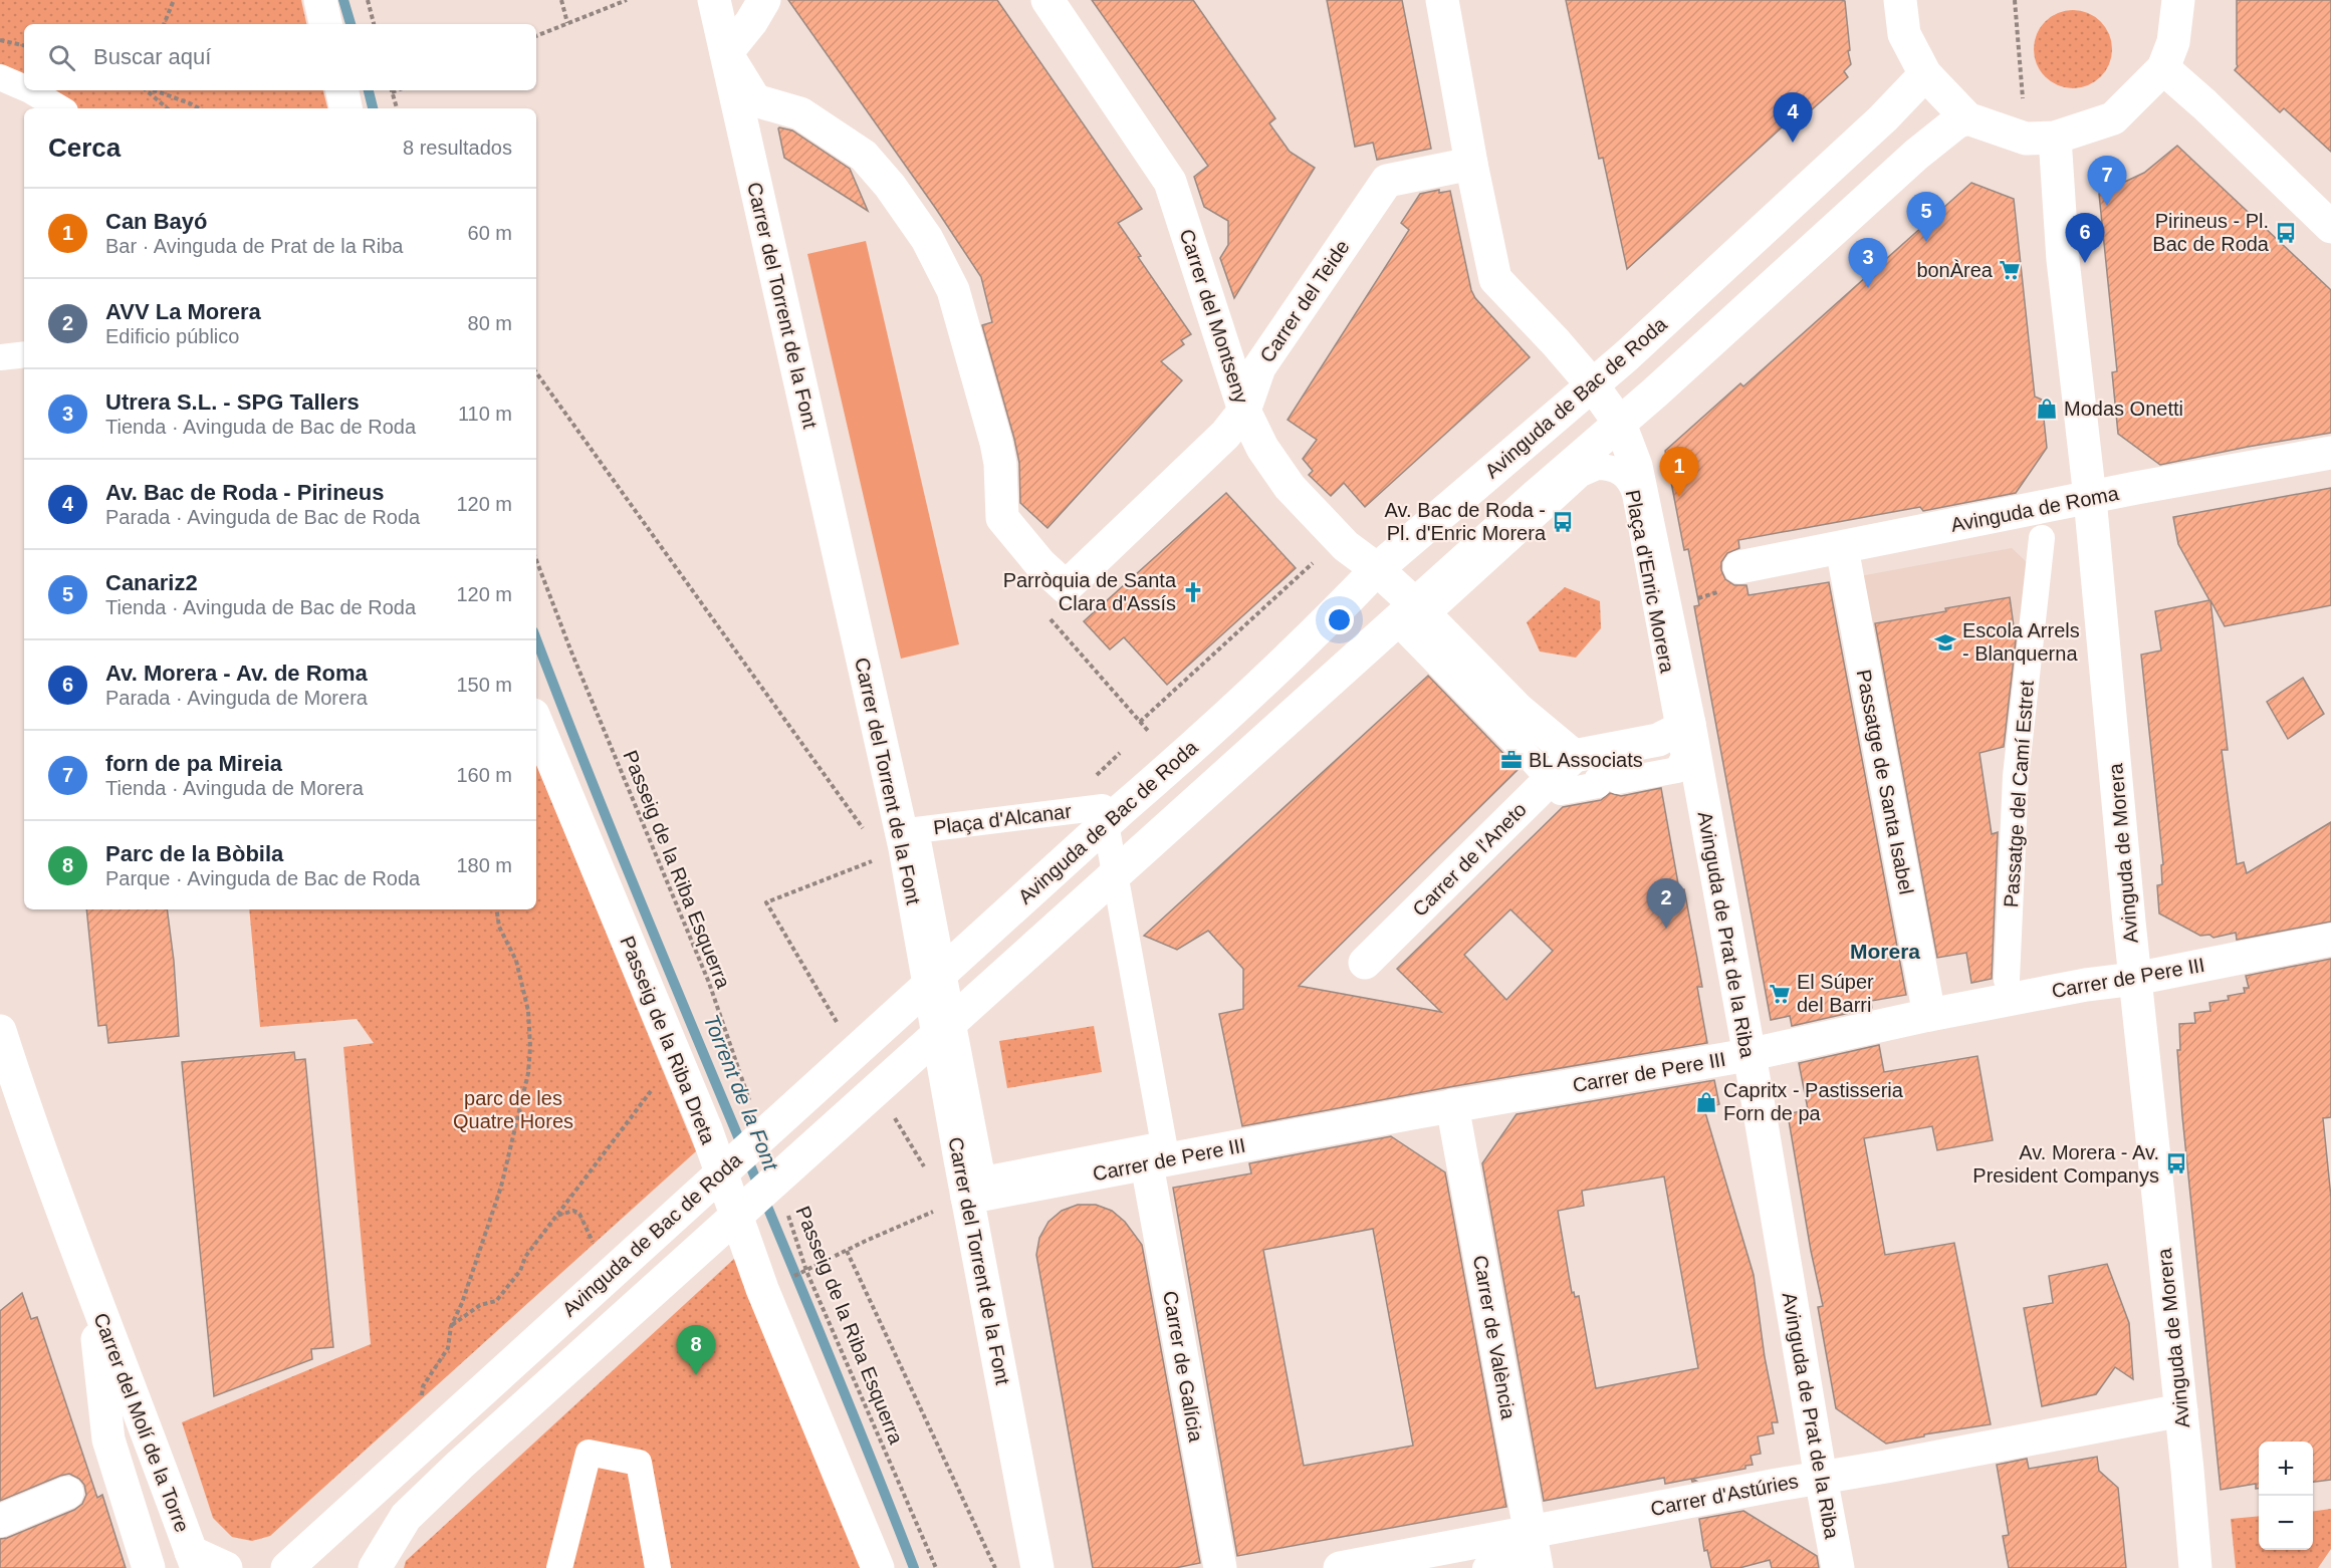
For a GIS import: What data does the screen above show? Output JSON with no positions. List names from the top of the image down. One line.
{"streets":{"street":["Carrer del Teide","Carrer del Torrent de la Font","Carrer del Montseny","Avinguda de Bac de Roda","Avinguda de Roma","Plaça d'Enric Morera","Passatge de Santa Isabel","Passatge del Camí Estret","Plaça d'Alcanar","Avinguda de Morera","Carrer de l'Aneto","Avinguda de Prat de la Riba","Carrer de Pere III","Passeig de la Riba Dreta","Carrer de València","Carrer de Galícia","Carrer del Molí de la Torre","Carrer d'Astúries"],"path":["Passeig de la Riba Esquerra"]},"crossings":[["Carrer del Teide","Carrer del Torrent de la Font"],["Carrer del Teide","Carrer del Montseny"],["Carrer del Teide","Avinguda de Prat de la Riba"],["Carrer del Torrent de la Font","Carrer de Pere III"],["Carrer del Montseny","Avinguda de Bac de Roda"],["Carrer del Montseny","Plaça d'Enric Morera"],["Avinguda de Bac de Roda","Avinguda de Prat de la Riba"],["Avinguda de Roma","Passatge de Santa Isabel"],["Avinguda de Roma","Avinguda de Morera"],["Plaça d'Enric Morera","Carrer de l'Aneto"],["Plaça d'Enric Morera","Avinguda de Prat de la Riba"],["Passatge de Santa Isabel","Carrer de Pere III"],["Plaça d'Alcanar","Carrer de Pere III"],["Plaça d'Alcanar","Carrer de Galícia"],["Avinguda de Morera","Carrer de Pere III"],["Avinguda de Morera","Carrer d'Astúries"],["Avinguda de Prat de la Riba","Carrer de Pere III"],["Avinguda de Prat de la Riba","Carrer d'Astúries"],["Carrer de Pere III","Carrer de València"],["Carrer de Pere III","Carrer de Galícia"],["Carrer de València","Carrer d'Astúries"]],"districts":["Morera"],"water":["Torrent de la Font"],"parks":["parc de les Quatre Hores"],"places":{"bus stop":["Pirineus - Pl. Bac de Roda","Av. Bac de Roda - Pl. d'Enric Morera","Av. Morera - Av. President Companys"],"supermarket":["bonÀrea","El Súper del Barri"],"shop":["Modas Onetti","Capritx - Pastisseria Forn de pa"],"church":["Parròquia de Santa Clara d'Assís"],"school or university":["Escola Arrels - Blanquerna"],"office":["BL Associats"]},"page":{"search":"Buscar aquí","pins":["4","7","5","6","3","1","2","8"],"heading":["Cerca","8 resultados"],"list":[{"mark":"1","name":"Can Bayó","note":"Bar · Avinguda de Prat de la Riba","value":"60 m"},{"mark":"2","name":"AVV La Morera","note":"Edificio público","value":"80 m"},{"mark":"3","name":"Utrera S.L. - SPG Tallers","note":"Tienda · Avinguda de Bac de Roda","value":"110 m"},{"mark":"4","name":"Av. Bac de Roda - Pirineus","note":"Parada · Avinguda de Bac de Roda","value":"120 m"},{"mark":"5","name":"Canariz2","note":"Tienda · Avinguda de Bac de Roda","value":"120 m"},{"mark":"6","name":"Av. Morera - Av. de Roma","note":"Parada · Avinguda de Morera","value":"150 m"},{"mark":"7","name":"forn de pa Mireia","note":"Tienda · Avinguda de Morera","value":"160 m"},{"mark":"8","name":"Parc de la Bòbila","note":"Parque · Avinguda de Bac de Roda","value":"180 m"}],"map_buttons":["+","−"]}}
